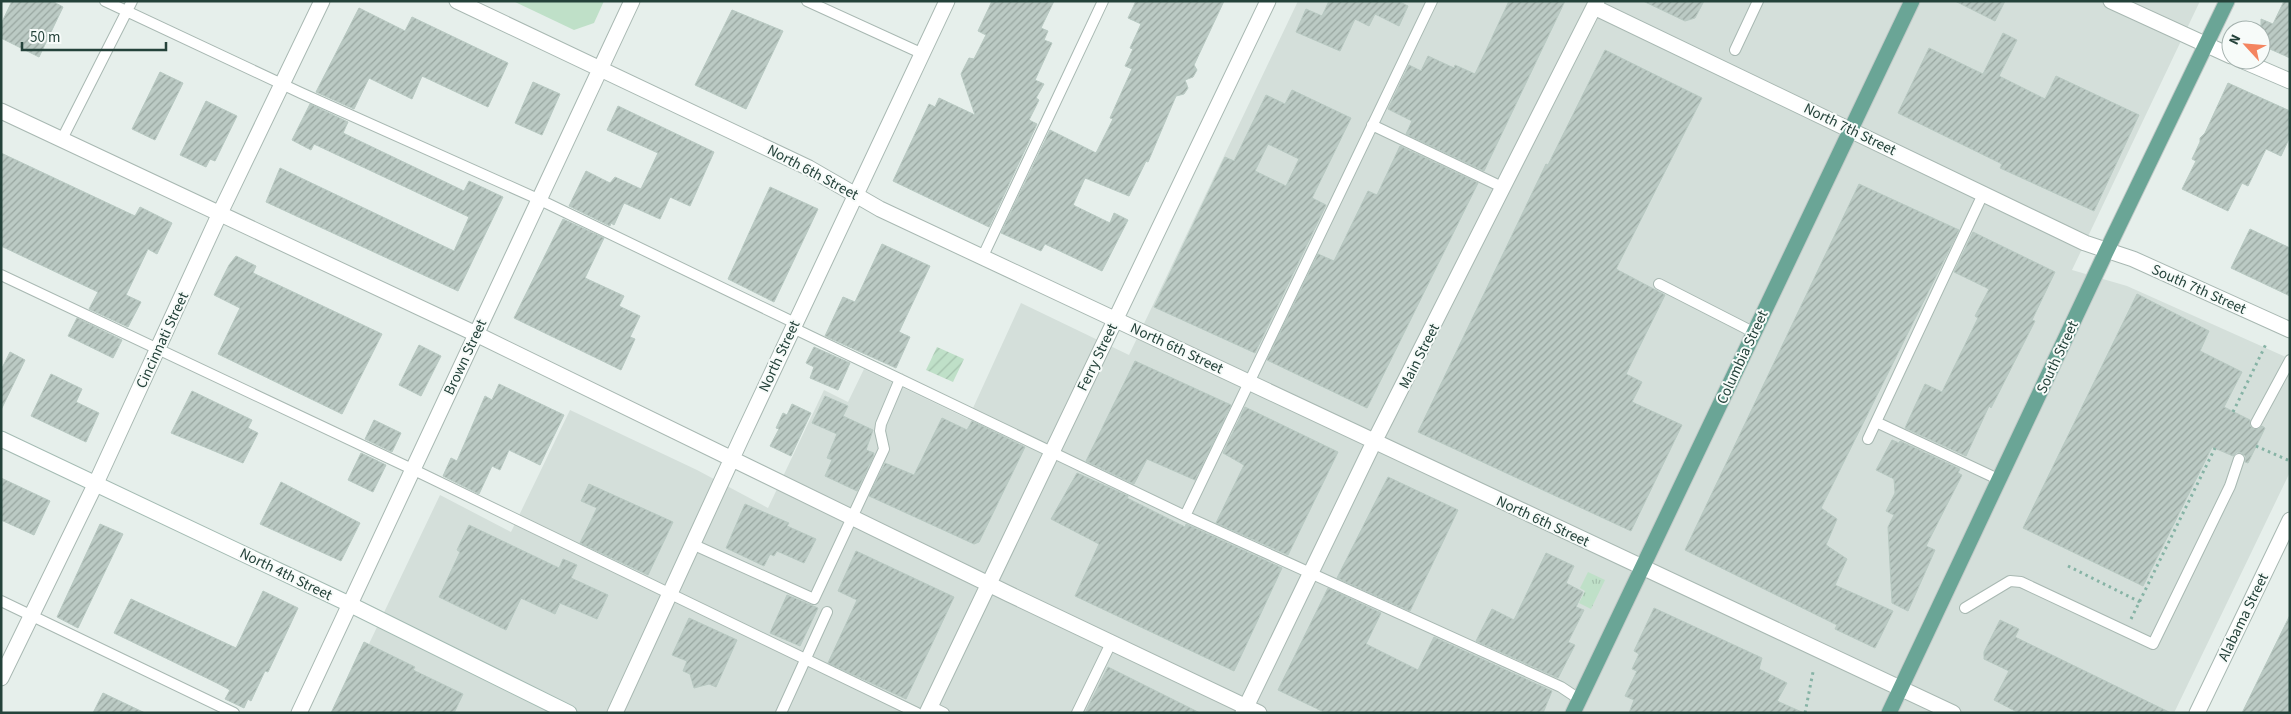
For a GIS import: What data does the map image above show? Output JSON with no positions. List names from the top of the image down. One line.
{"streets":{"main road":["Columbia Street","South Street"],"street":["North 7th Street","North 6th Street","South 7th Street","Cincinnati Street","North Street","Main Street","Brown Street","Ferry Street","North 4th Street","Alabama Street"]},"crossings":[["North 7th Street","South 7th Street"],["North 7th Street","Main Street"],["North 7th Street","Columbia Street"],["North 7th Street","South Street"],["North 6th Street","North Street"],["North 6th Street","Main Street"],["North 6th Street","Brown Street"],["North 6th Street","Ferry Street"],["North 6th Street","Columbia Street"],["North 6th Street","South Street"],["South 7th Street","South Street"],["Cincinnati Street","North 4th Street"],["Brown Street","North 4th Street"]],"scale_bar":"50 m","north":"top left"}
